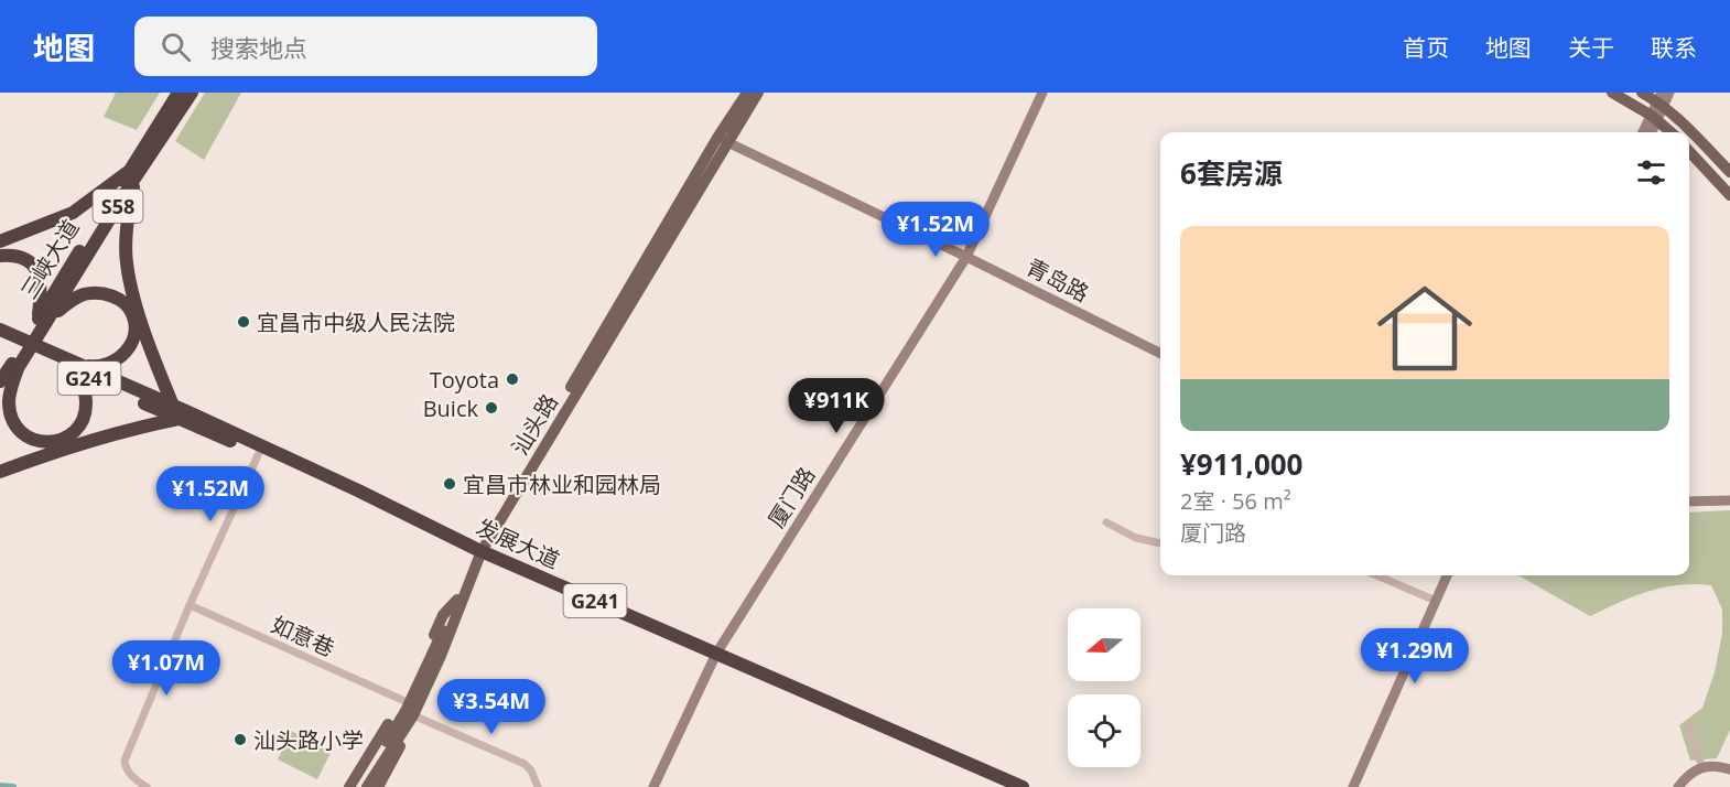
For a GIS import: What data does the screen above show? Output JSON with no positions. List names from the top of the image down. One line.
{"streets":{"highway":["S58","三峡大道","G241","发展大道"],"main road":["汕头路"],"street":["青岛路","厦门路","如意巷"]},"crossings":[["青岛路","汕头路"],["青岛路","厦门路"],["汕头路","发展大道"],["厦门路","发展大道"]],"places":["宜昌市中级人民法院","Toyota","Buick","宜昌市林业和园林局","汕头路小学"],"north":"left","page":{"header":"地图","search":"搜索地点","nav":["首页","地图","关于","联系"],"heading":"6套房源","price":["¥1.52M","¥911K","¥1.52M","¥1.29M","¥1.07M","¥3.54M"],"list":[{"name":"¥911,000","note":"2室 · 56 m² · 厦门路"}]}}
